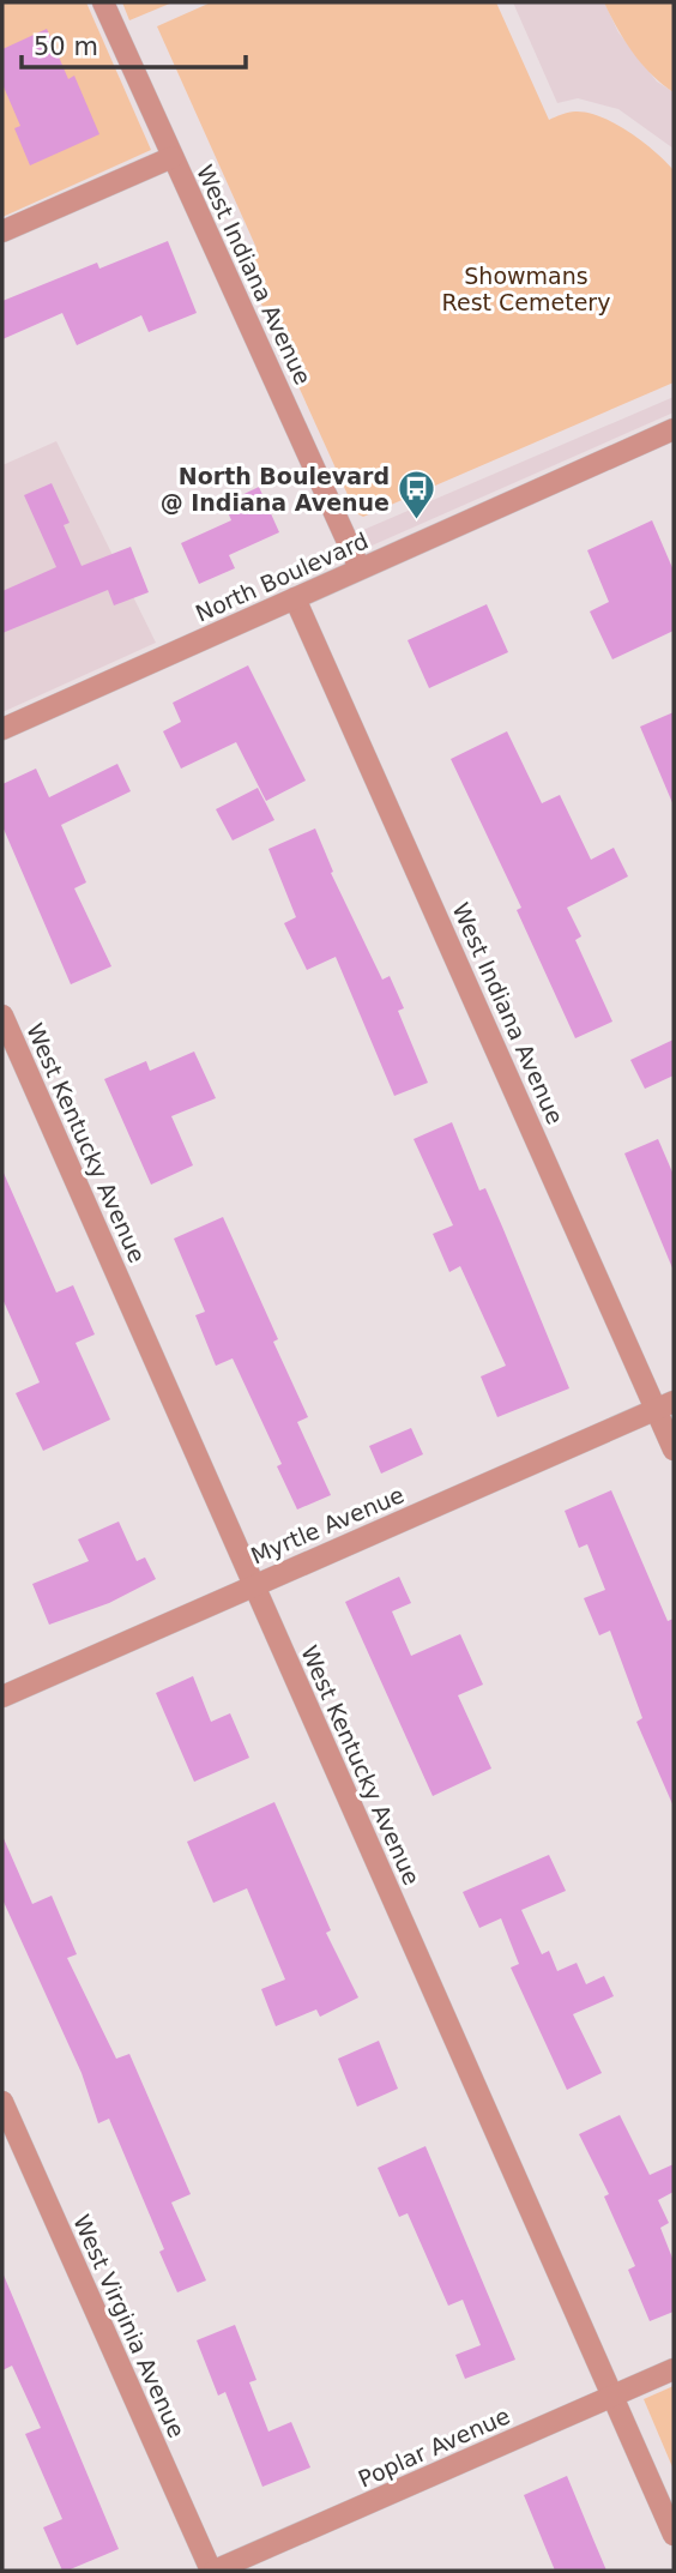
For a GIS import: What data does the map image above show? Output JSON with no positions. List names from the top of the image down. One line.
{"streets":{"street":["West Indiana Avenue","North Boulevard","West Kentucky Avenue","Myrtle Avenue","West Virginia Avenue","Poplar Avenue"]},"crossings":[["West Indiana Avenue","North Boulevard"],["West Indiana Avenue","Myrtle Avenue"],["West Kentucky Avenue","Myrtle Avenue"],["West Kentucky Avenue","Poplar Avenue"],["West Virginia Avenue","Poplar Avenue"]],"parks":["Showmans Rest Cemetery"],"places":{"bus stop":["North Boulevard @ Indiana Avenue"]},"scale_bar":"50 m"}
